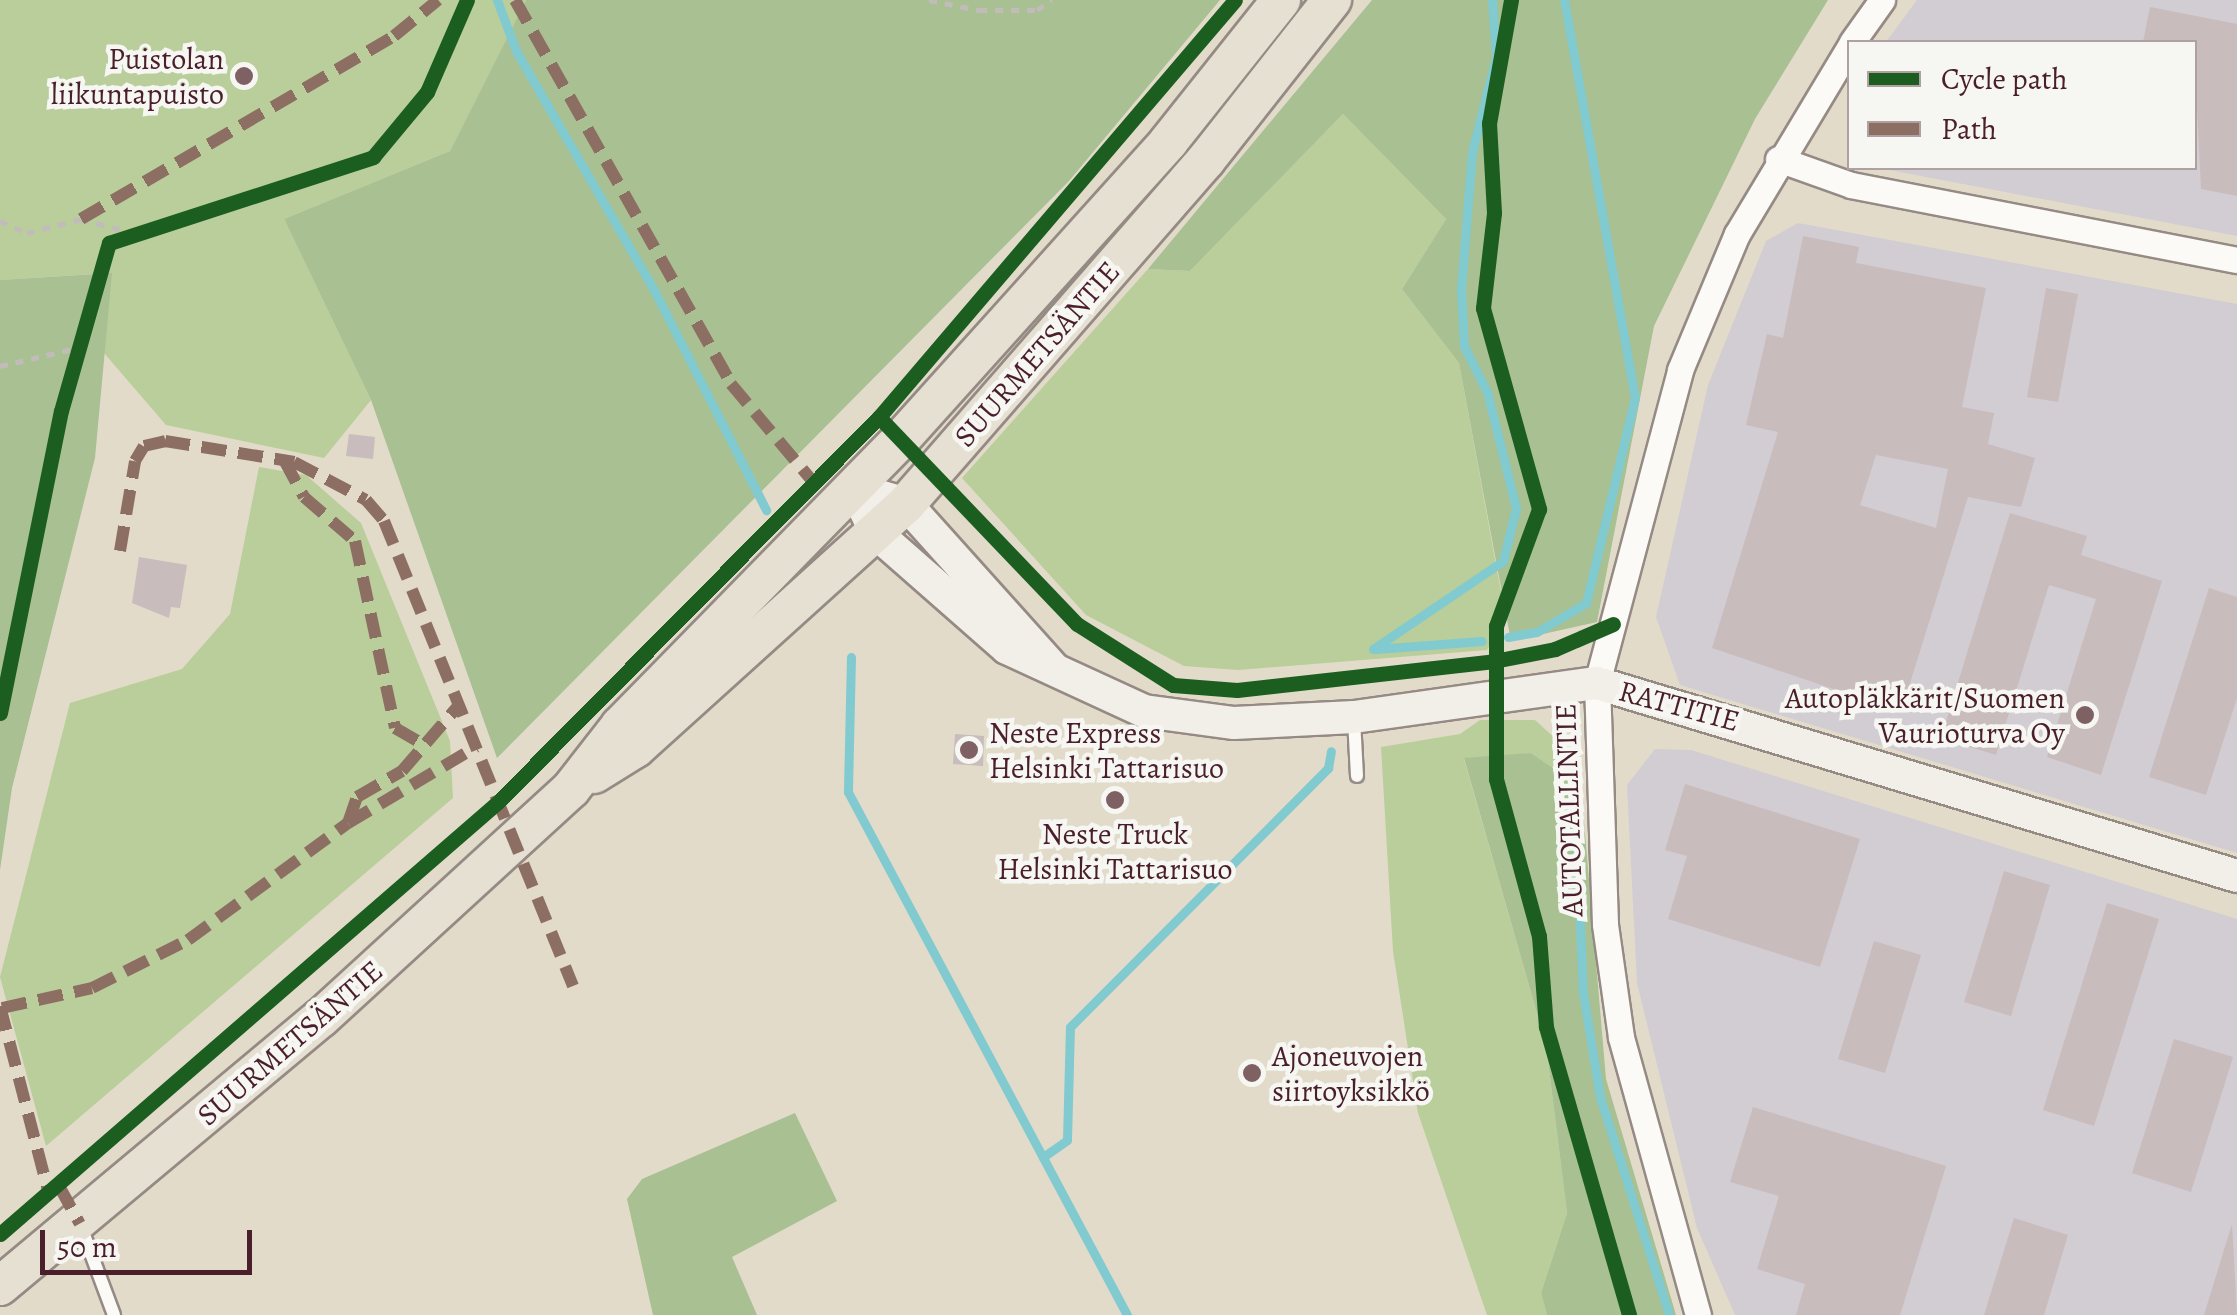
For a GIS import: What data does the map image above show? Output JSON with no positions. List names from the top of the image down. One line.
{"streets":{"main road":["SUURMETSÄNTIE"],"street":["RATTITIE","AUTOTALLINTIE"]},"crossings":[["SUURMETSÄNTIE","RATTITIE"],["RATTITIE","AUTOTALLINTIE"]],"places":["Puistolan liikuntapuisto","Autopläkkärit/Suomen Vaurioturva Oy","Neste Express Helsinki Tattarisuo","Neste Truck Helsinki Tattarisuo","Ajoneuvojen siirtoyksikkö"],"legend":["Cycle path","Path"],"scale_bar":"50 m"}
